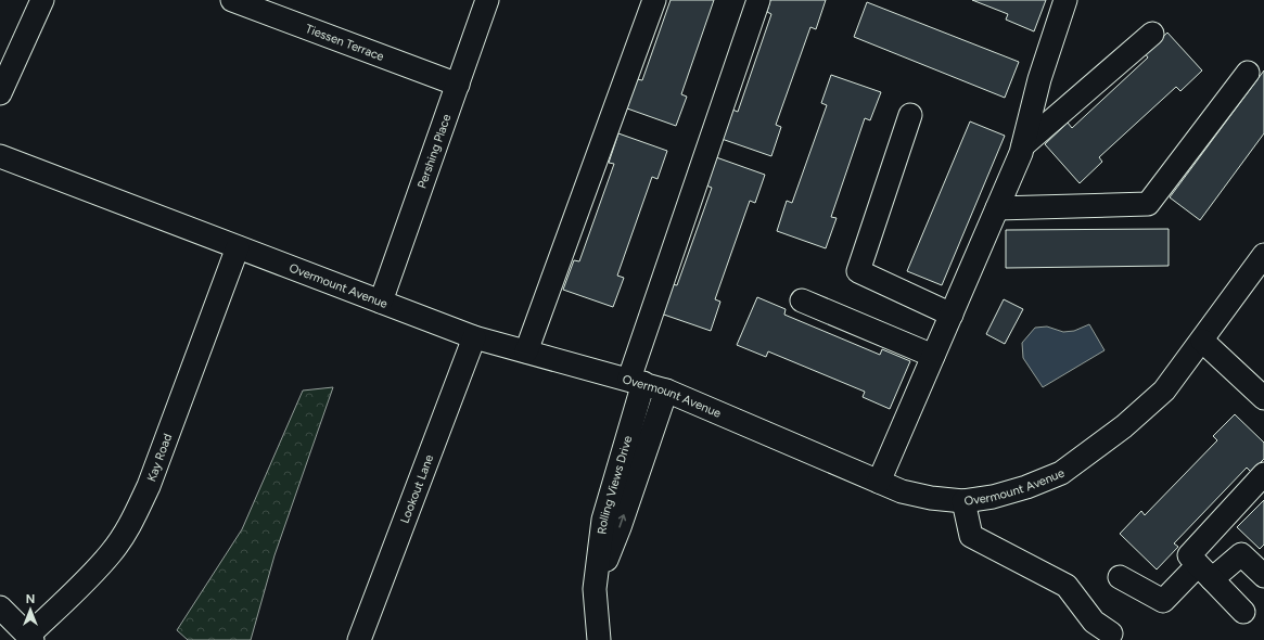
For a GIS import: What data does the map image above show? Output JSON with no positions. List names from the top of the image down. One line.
{"streets":{"street":["Tiessen Terrace","Pershing Place","Overmount Avenue","Kay Road","Rolling Views Drive","Lookout Lane"]},"crossings":[["Tiessen Terrace","Pershing Place"],["Pershing Place","Overmount Avenue"],["Overmount Avenue","Kay Road"],["Overmount Avenue","Rolling Views Drive"],["Overmount Avenue","Lookout Lane"]],"north":"top"}
